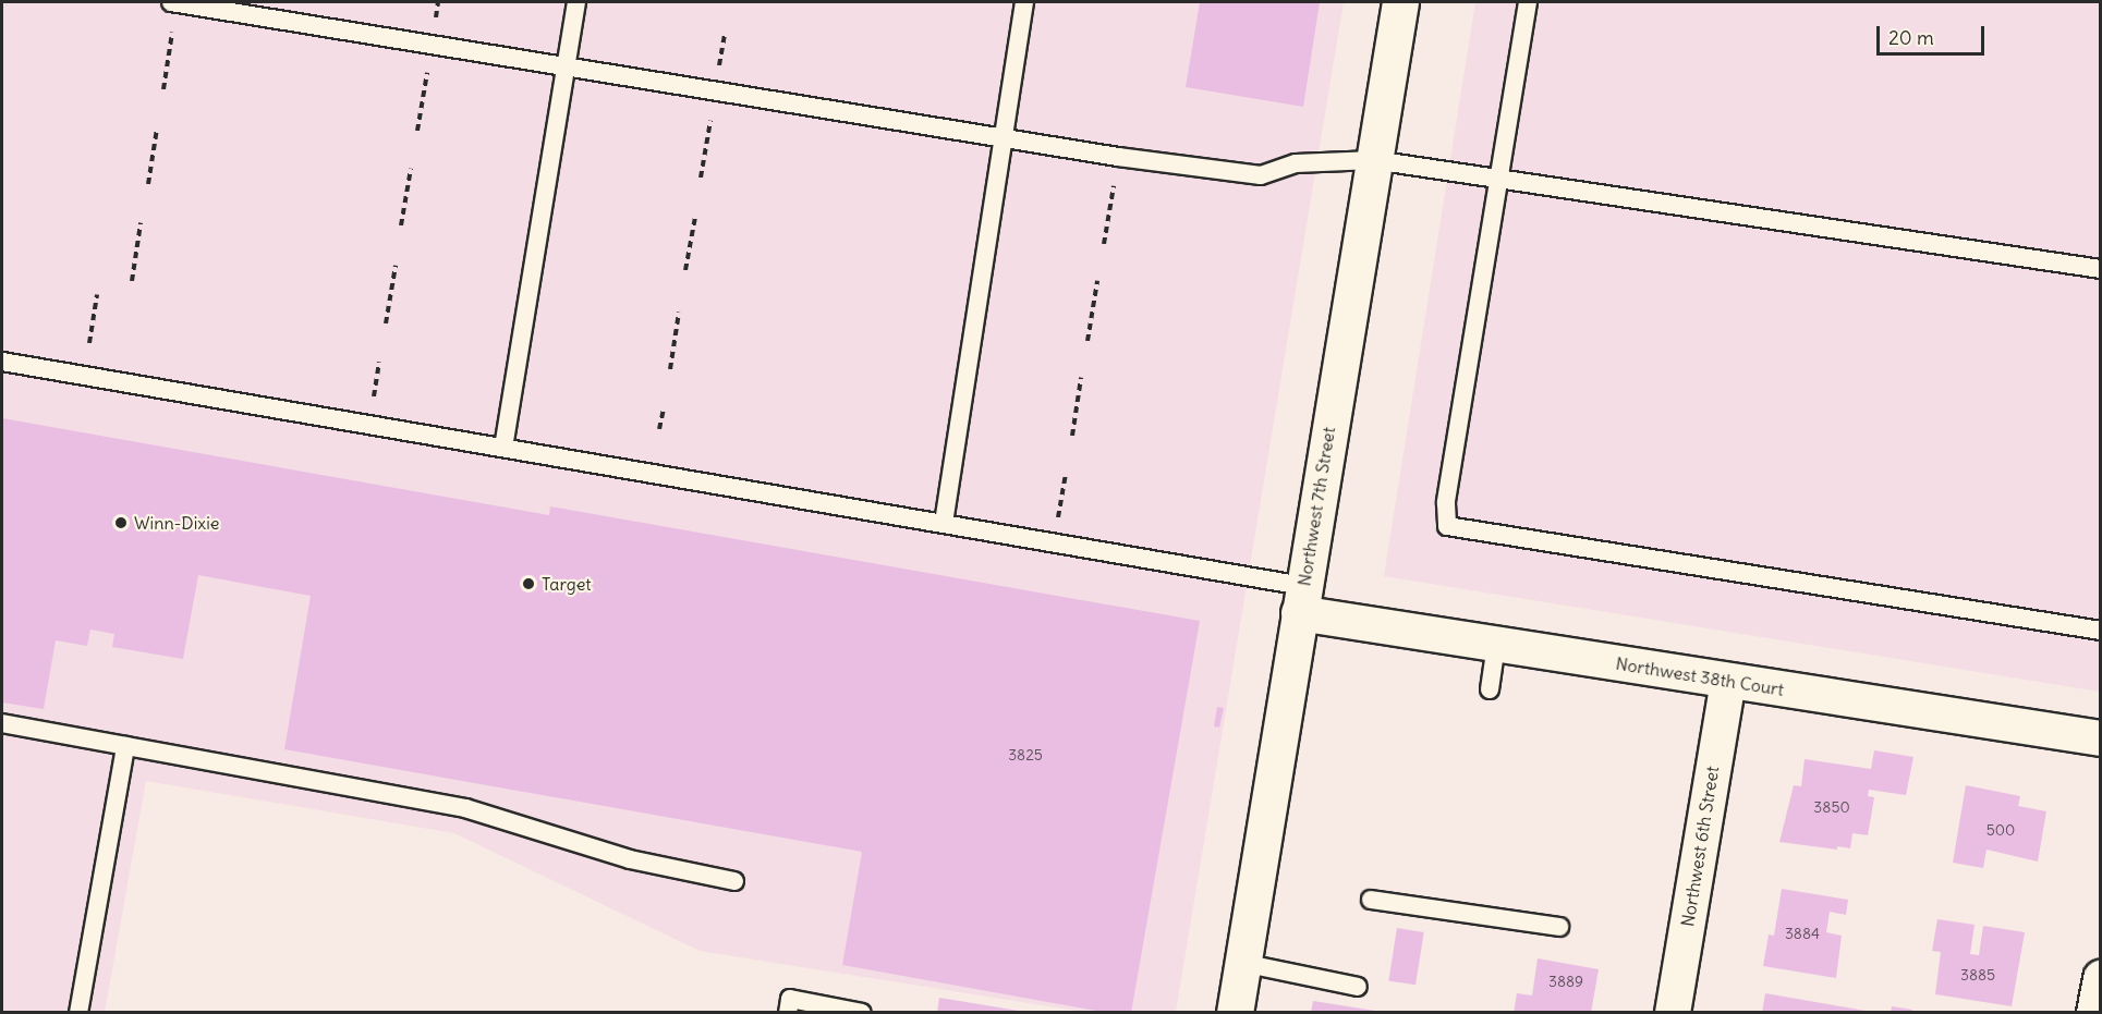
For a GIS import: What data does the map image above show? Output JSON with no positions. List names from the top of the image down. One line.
{"streets":{"main road":["Northwest 7th Street"],"street":["Northwest 38th Court","Northwest 6th Street"]},"crossings":[["Northwest 7th Street","Northwest 38th Court"],["Northwest 38th Court","Northwest 6th Street"]],"places":["Winn-Dixie","Target"],"house_numbers":["3825","3850","500","3884","3885","3889"],"scale_bar":"20 m"}
